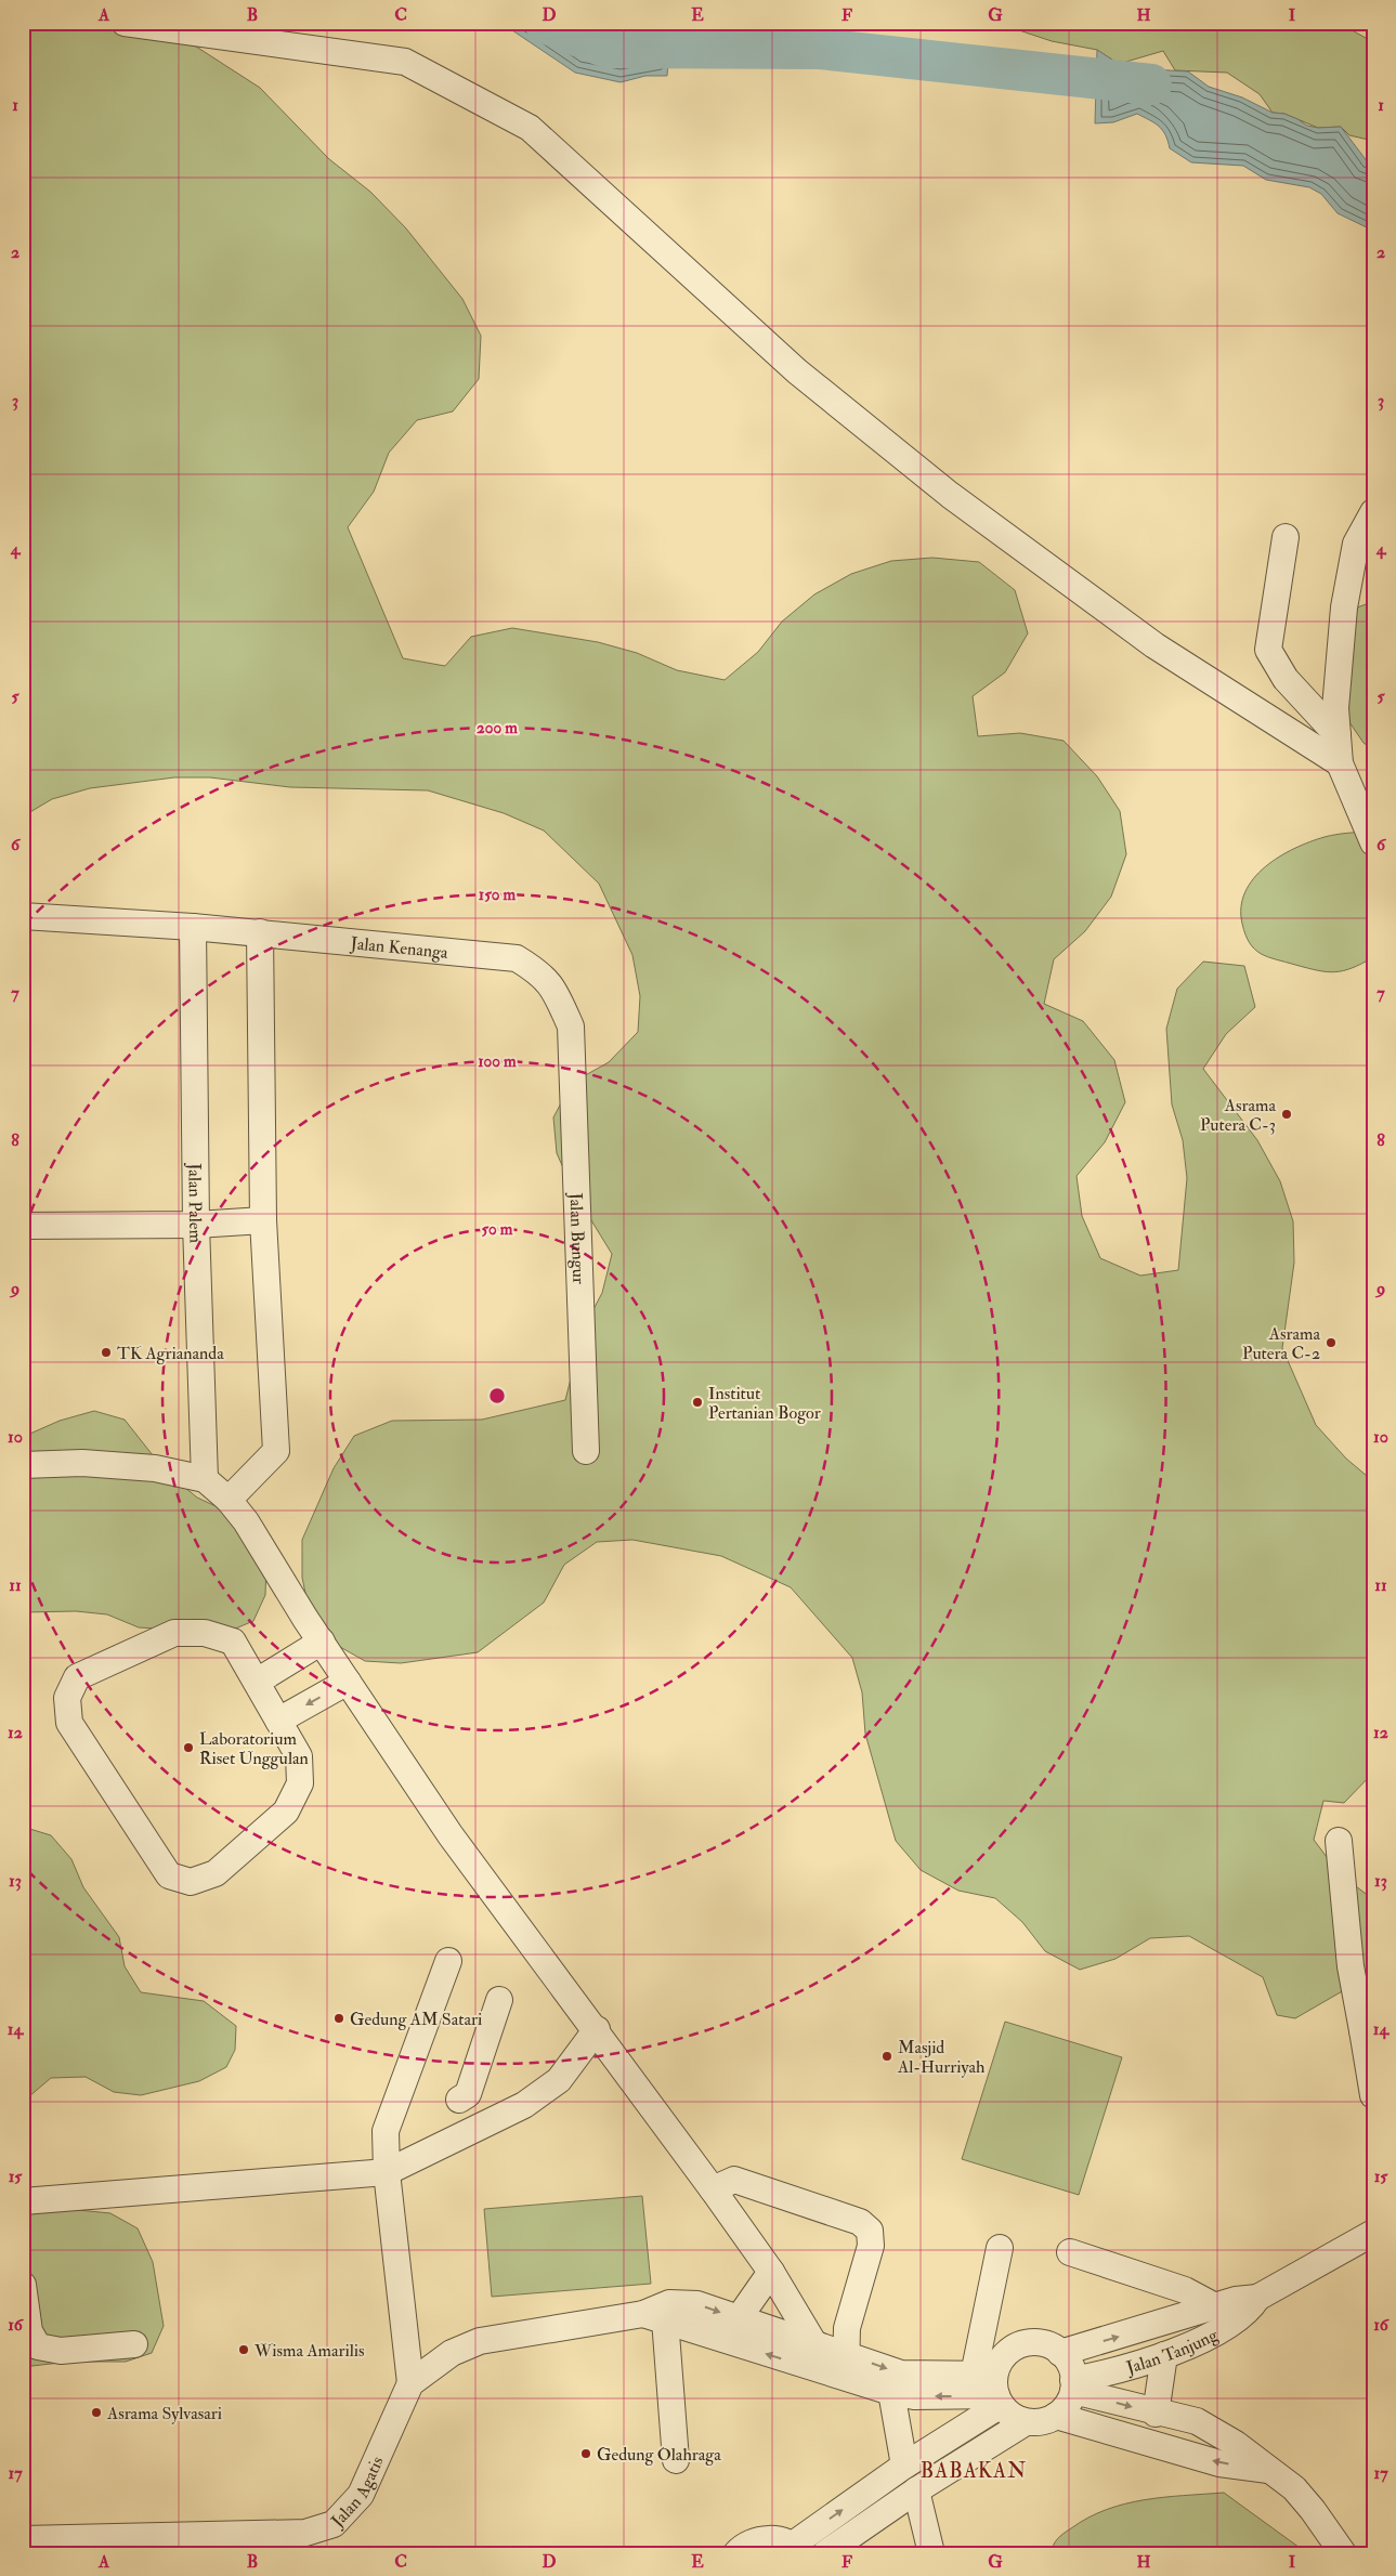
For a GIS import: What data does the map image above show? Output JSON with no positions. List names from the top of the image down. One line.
{"streets":{"lane":["Jalan Kenanga","Jalan Palem","Jalan Bungur","Jalan Tanjung","Jalan Agatis"]},"crossings":[["Jalan Kenanga","Jalan Palem"],["Jalan Kenanga","Jalan Bungur"]],"districts":["BABAKAN"],"places":["Asrama Putera C-3","Asrama Putera C-2","TK Agriananda","Institut Pertanian Bogor","Laboratorium Riset Unggulan","Gedung AM Satari","Masjid Al-Hurriyah","Wisma Amarilis","Asrama Sylvasari","Gedung Olahraga"],"grid":{"columns":["A","B","C","D","E","F","G","H","I"],"rows":["1","2","3","4","5","6","7","8","9","10","11","12","13","14","15","16","17"]},"rings":["200 m","150 m","100 m","50 m"]}
